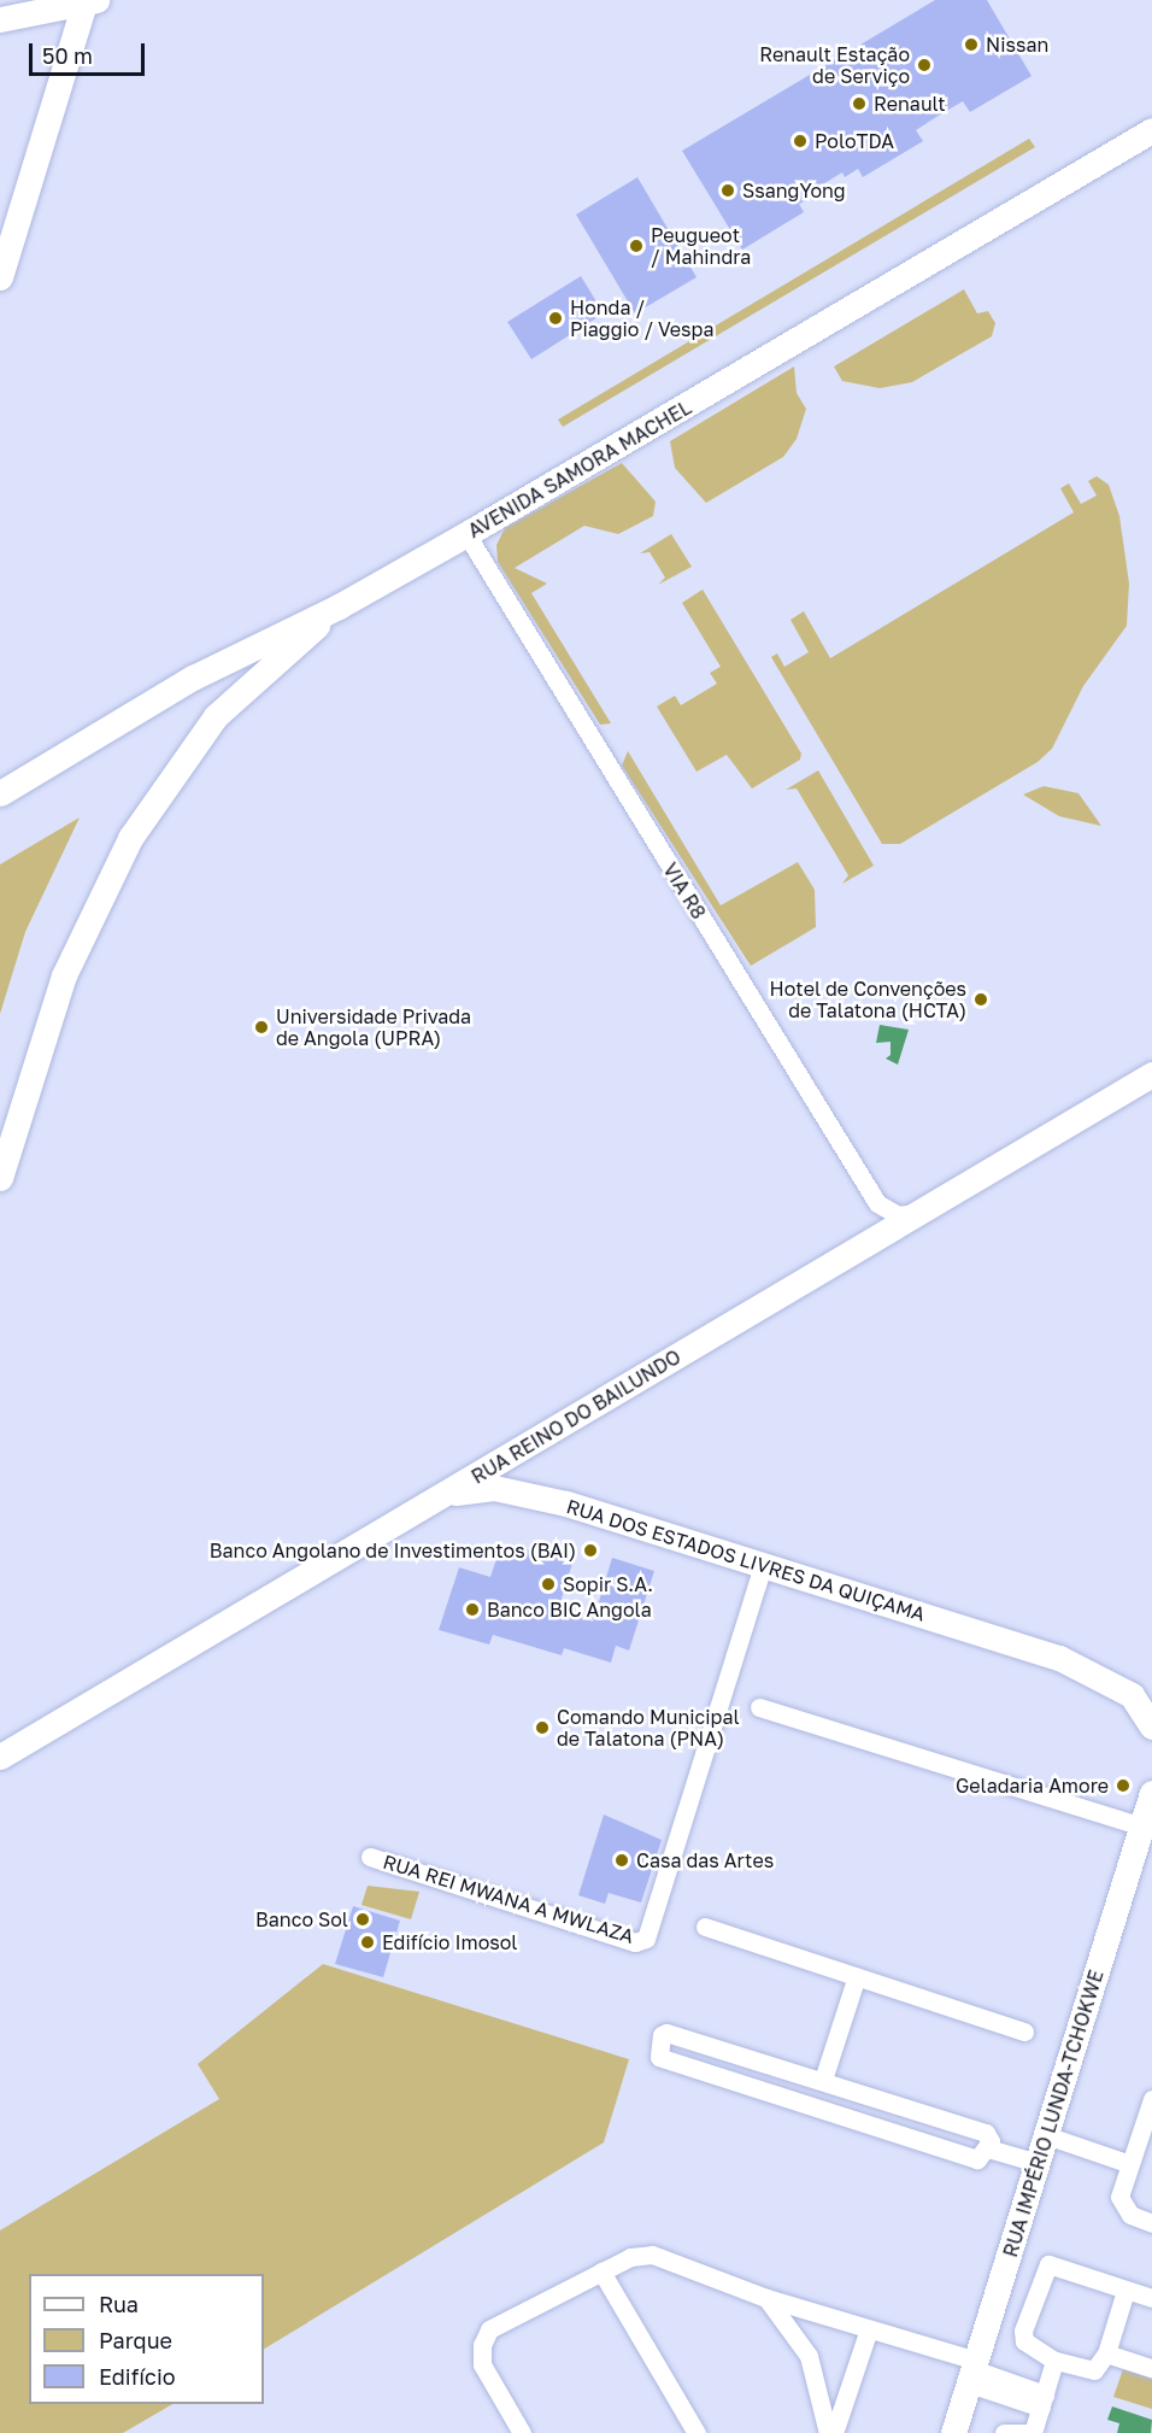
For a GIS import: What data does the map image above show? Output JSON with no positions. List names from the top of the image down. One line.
{"streets":{"main road":["AVENIDA SAMORA MACHEL","RUA REINO DO BAILUNDO","RUA DOS ESTADOS LIVRES DA QUIÇAMA","RUA IMPÉRIO LUNDA-TCHOKWE"],"street":["VIA R8","RUA REI MWANA A MWLAZA"]},"crossings":[["AVENIDA SAMORA MACHEL","VIA R8"],["VIA R8","RUA REINO DO BAILUNDO"],["RUA REINO DO BAILUNDO","RUA DOS ESTADOS LIVRES DA QUIÇAMA"],["RUA DOS ESTADOS LIVRES DA QUIÇAMA","RUA REI MWANA A MWLAZA"]],"places":["Nissan","Renault Estação de Serviço","Renault","PoloTDA","SsangYong","Peugueot / Mahindra","Honda / Piaggio / Vespa","Hotel de Convenções de Talatona (HCTA)","Universidade Privada de Angola (UPRA)","Banco Angolano de Investimentos (BAI)","Sopir S.A.","Banco BIC Angola","Comando Municipal de Talatona (PNA)","Geladaria Amore","Casa das Artes","Banco Sol","Edifício Imosol"],"legend":["Rua","Parque","Edifício"],"scale_bar":"50 m"}
